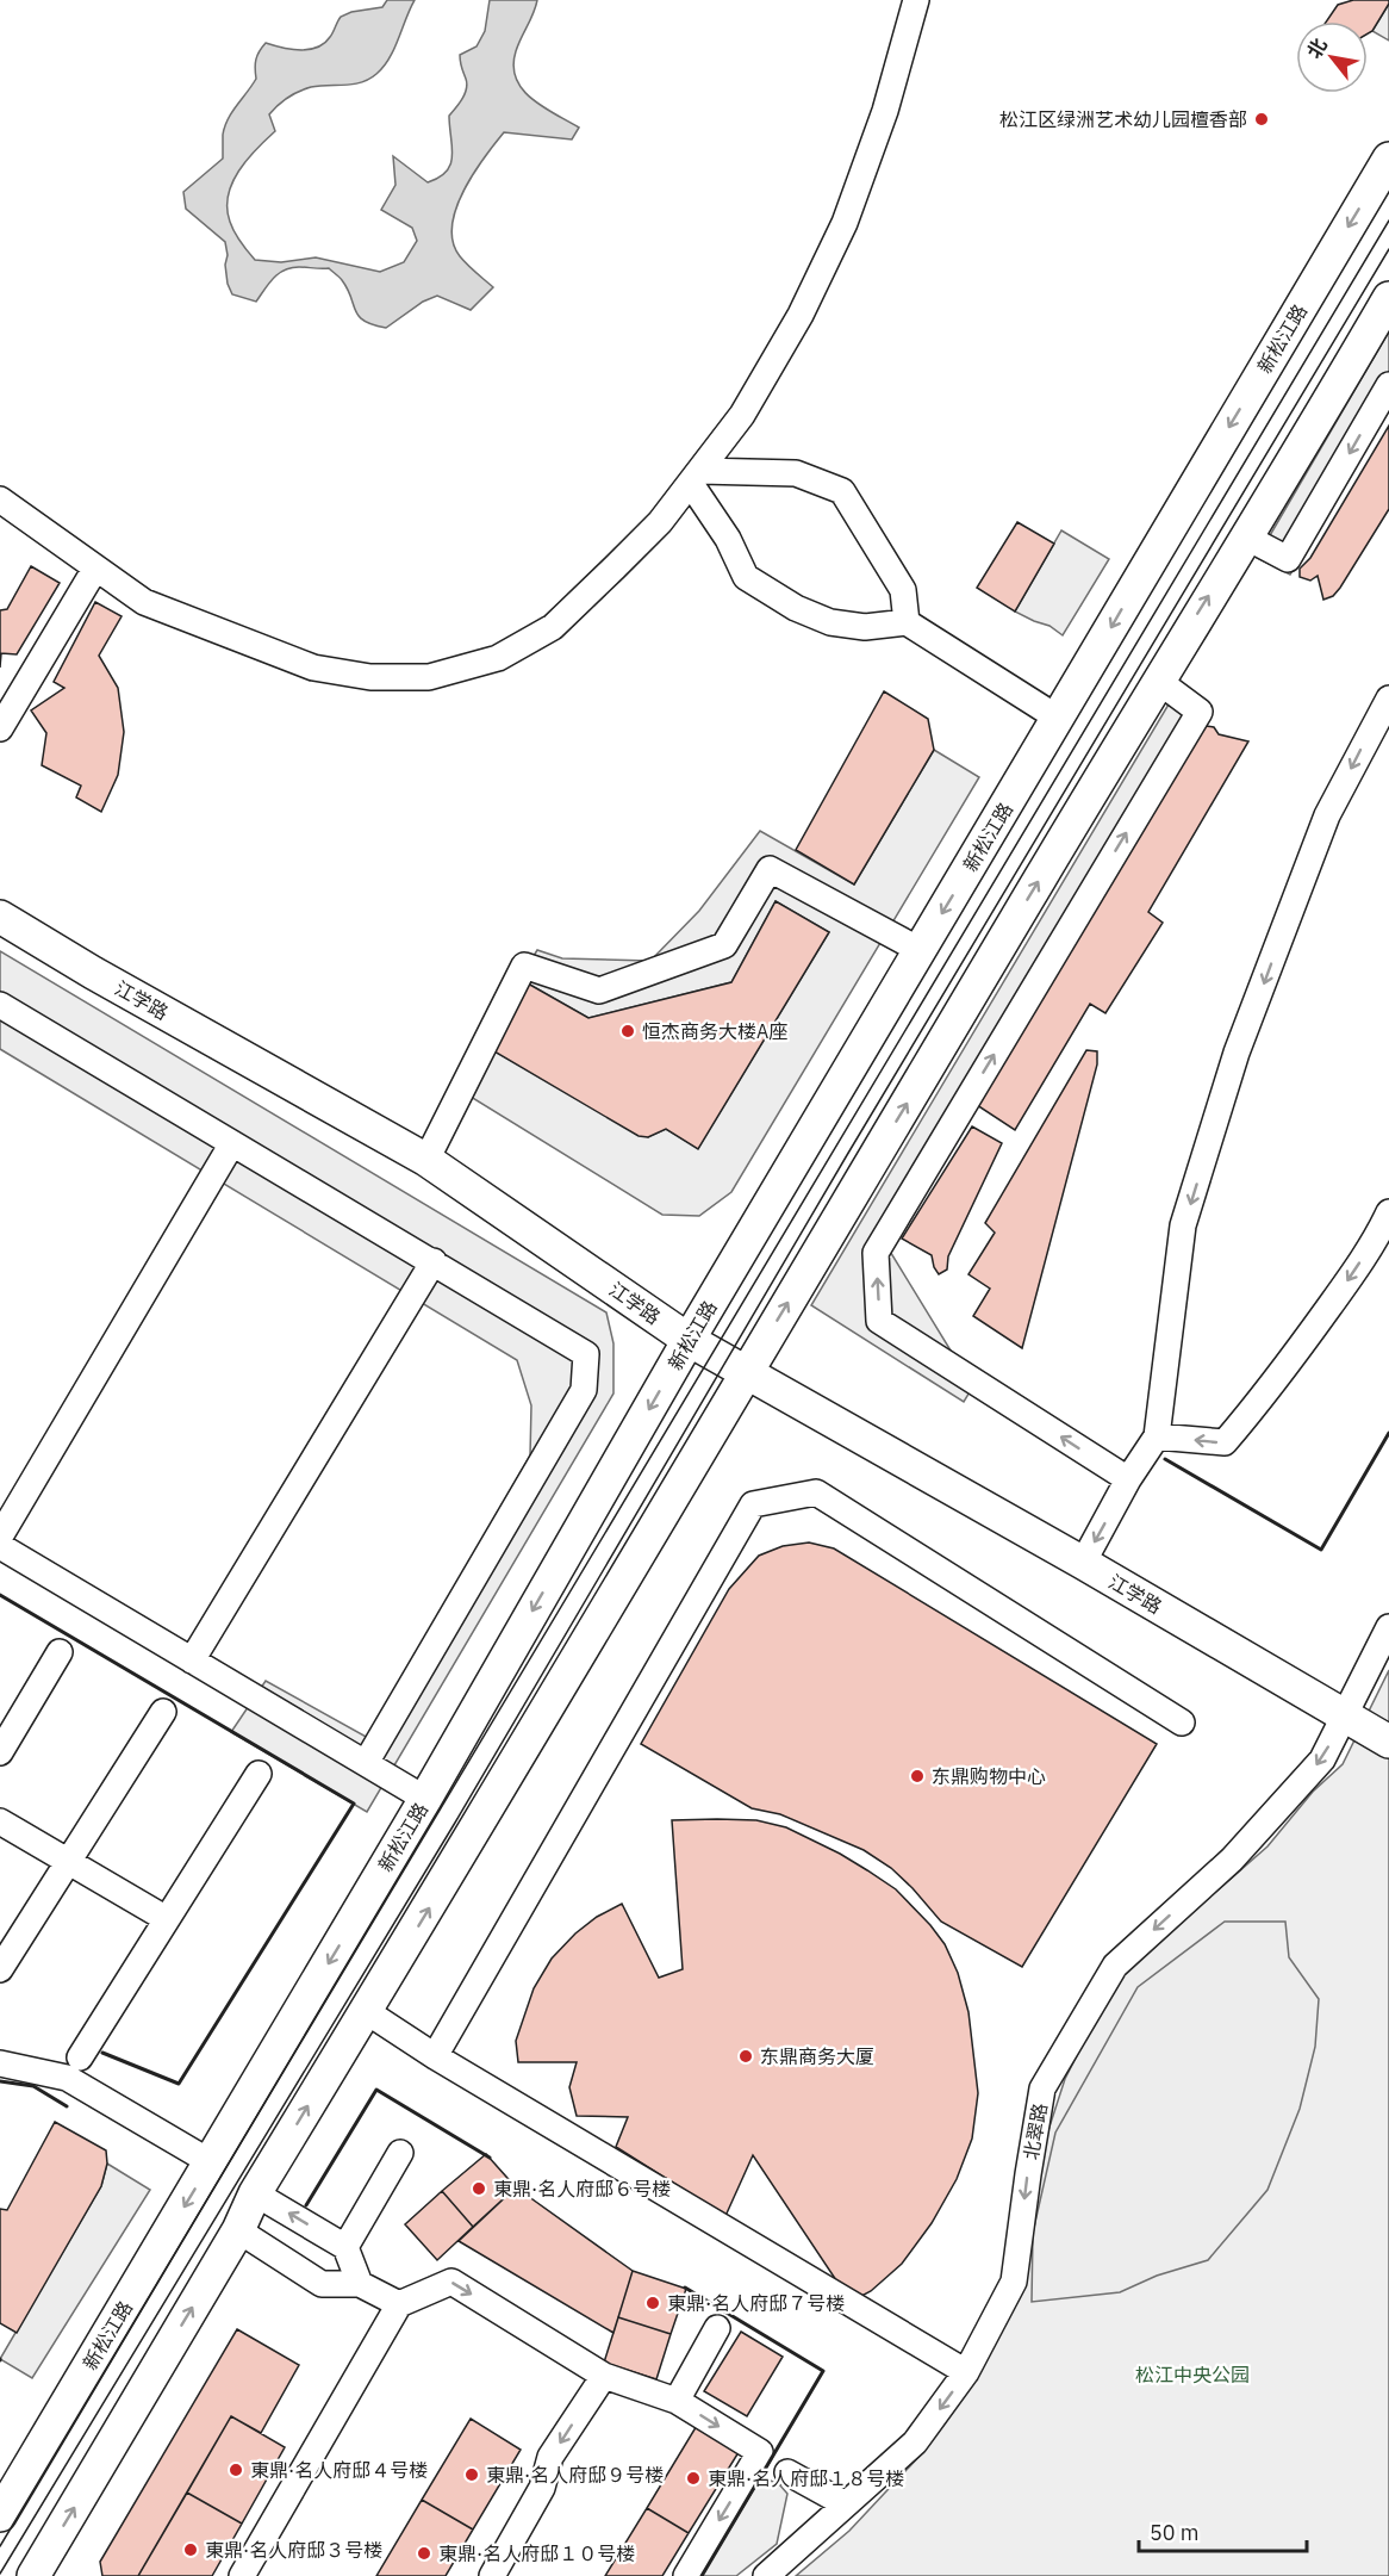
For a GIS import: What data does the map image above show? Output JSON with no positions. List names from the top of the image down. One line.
{"streets":{"main road":["新松江路","江学路"],"street":["北翠路"]},"crossings":[["新松江路","江学路"],["江学路","北翠路"]],"one_way":["北翠路"],"parks":["松江中央公园"],"places":["松江区绿洲艺术幼儿园檀香部","恒杰商务大楼A座","东鼎购物中心","东鼎商务大厦","東鼎·名人府邸６号楼","東鼎·名人府邸７号楼","東鼎·名人府邸４号楼","東鼎·名人府邸９号楼","東鼎·名人府邸１８号楼","東鼎·名人府邸３号楼","東鼎·名人府邸１０号楼"],"scale_bar":"50 m","north":"top left"}
